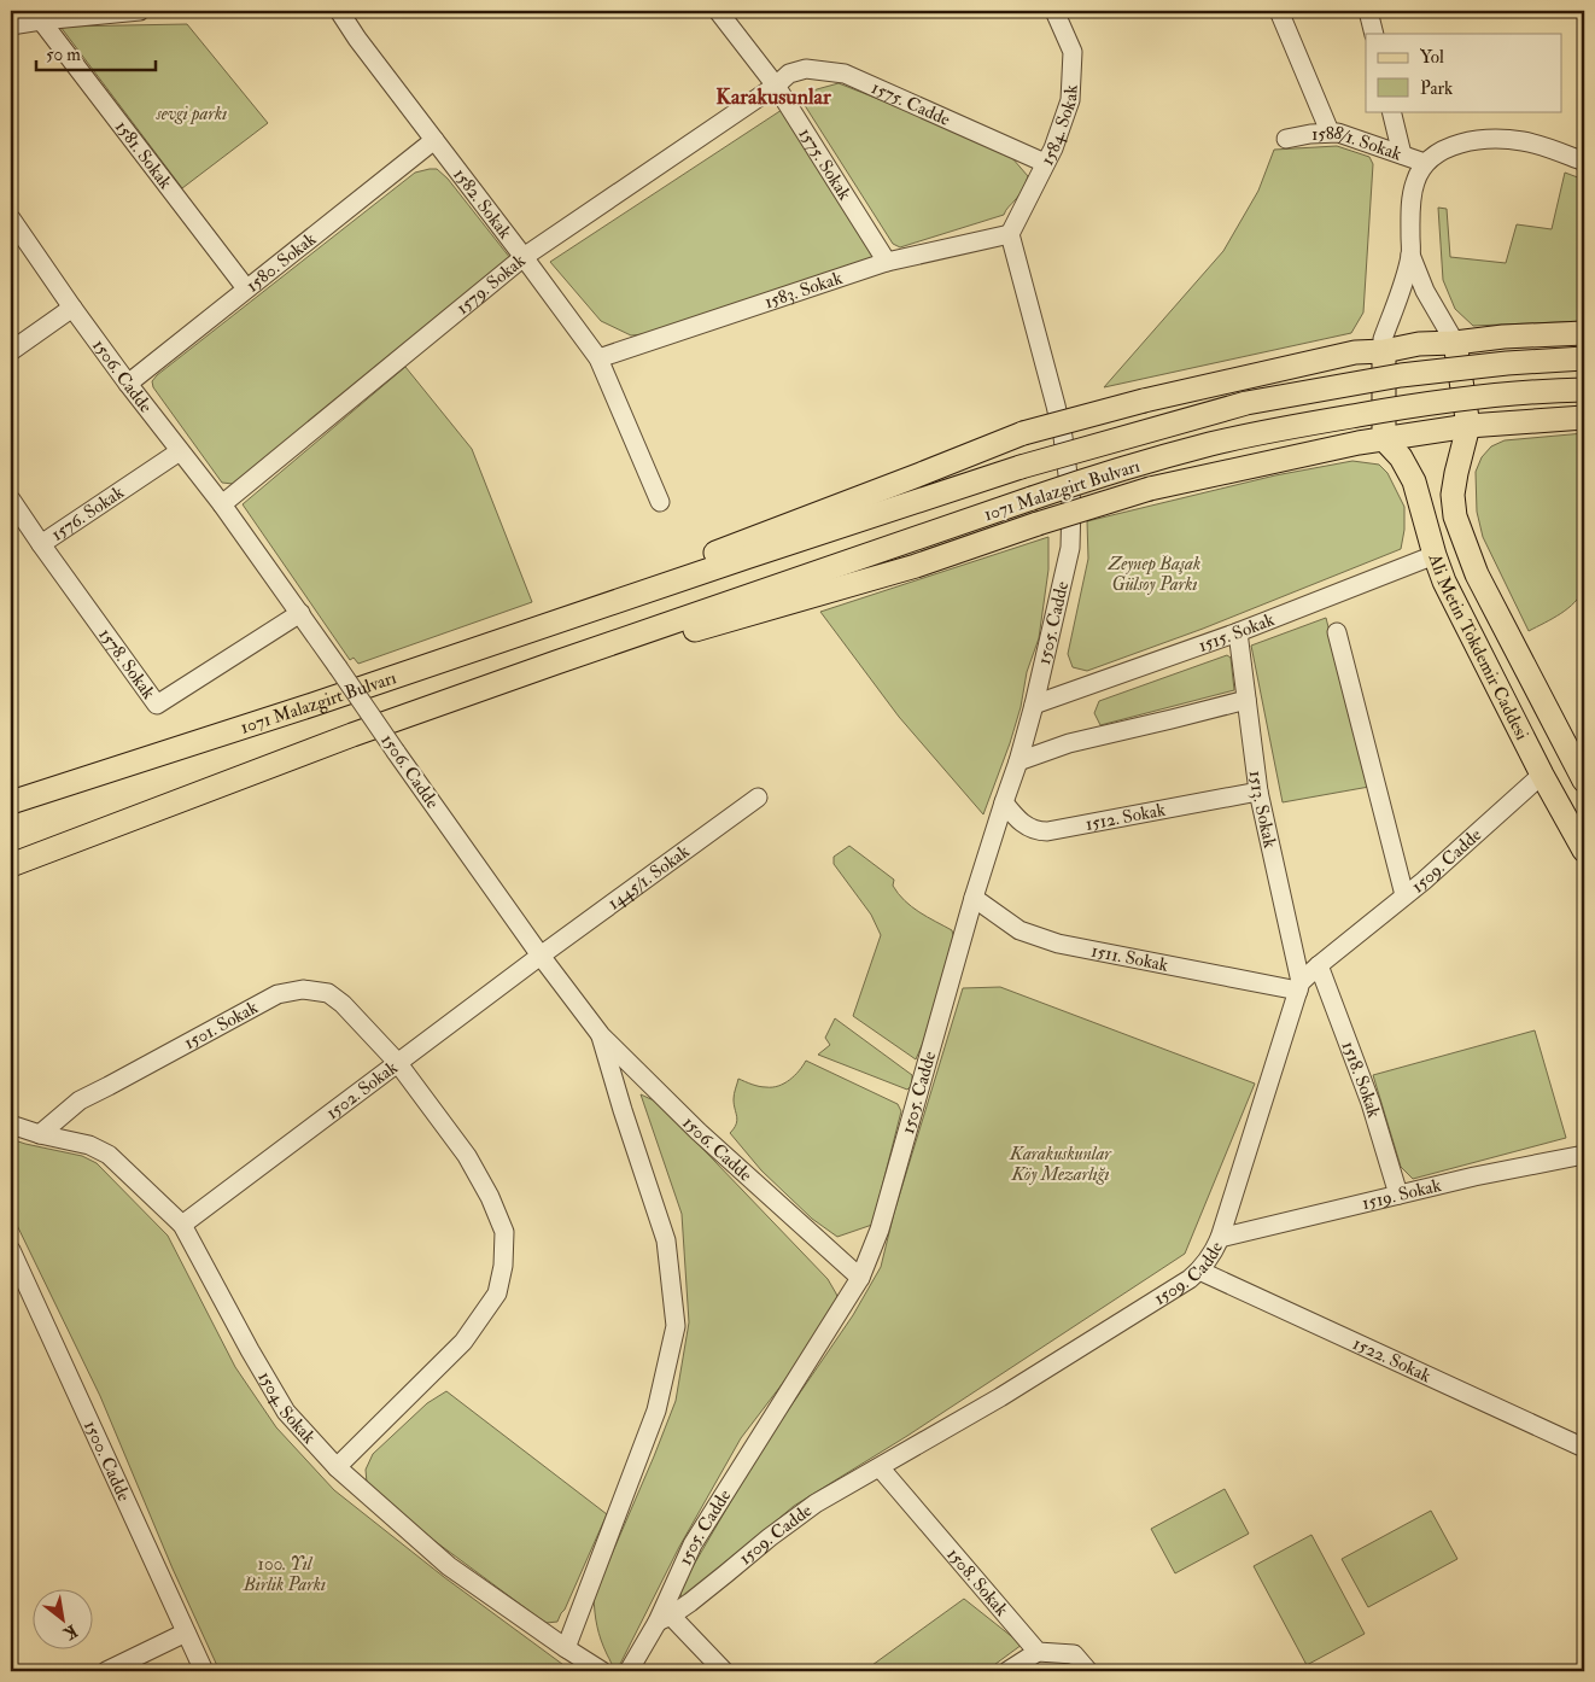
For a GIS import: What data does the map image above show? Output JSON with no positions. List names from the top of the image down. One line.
{"streets":{"main road":["1071 Malazgirt Bulvarı","Ali Metin Tokdemir Caddesi"],"street":["1575. Cadde","1584. Sokak","1588/1. Sokak","1581. Sokak","1575. Sokak","1582. Sokak","1580. Sokak","1579. Sokak","1583. Sokak","1506. Cadde","1576. Sokak","1505. Cadde","1515. Sokak","1578. Sokak","1513. Sokak","1512. Sokak","1509. Cadde","1445/1. Sokak","1511. Sokak","1501. Sokak","1518. Sokak","1502. Sokak","1519. Sokak","1522. Sokak","1504. Sokak","1500. Cadde","1508. Sokak"]},"crossings":[["1575. Cadde","1584. Sokak"],["1575. Cadde","1575. Sokak"],["1575. Cadde","1579. Sokak"],["1584. Sokak","1583. Sokak"],["1584. Sokak","1505. Cadde"],["1581. Sokak","1580. Sokak"],["1575. Sokak","1579. Sokak"],["1575. Sokak","1583. Sokak"],["1582. Sokak","1580. Sokak"],["1582. Sokak","1579. Sokak"],["1582. Sokak","1583. Sokak"],["1580. Sokak","1506. Cadde"],["1579. Sokak","1506. Cadde"],["1583. Sokak","1505. Cadde"],["1506. Cadde","1576. Sokak"],["1506. Cadde","1505. Cadde"],["1506. Cadde","1578. Sokak"],["1506. Cadde","1445/1. Sokak"],["1506. Cadde","1502. Sokak"],["1071 Malazgirt Bulvarı","Ali Metin Tokdemir Caddesi"],["1576. Sokak","1578. Sokak"],["1505. Cadde","1515. Sokak"],["1505. Cadde","1512. Sokak"],["1505. Cadde","1509. Cadde"],["1505. Cadde","1511. Sokak"],["1515. Sokak","Ali Metin Tokdemir Caddesi"],["1515. Sokak","1513. Sokak"],["Ali Metin Tokdemir Caddesi","1509. Cadde"],["1513. Sokak","1512. Sokak"],["1513. Sokak","1509. Cadde"],["1513. Sokak","1511. Sokak"],["1509. Cadde","1511. Sokak"],["1509. Cadde","1518. Sokak"],["1509. Cadde","1519. Sokak"],["1509. Cadde","1522. Sokak"],["1509. Cadde","1508. Sokak"],["1445/1. Sokak","1502. Sokak"],["1501. Sokak","1502. Sokak"],["1501. Sokak","1504. Sokak"],["1518. Sokak","1519. Sokak"],["1502. Sokak","1504. Sokak"]],"districts":["Karakusunlar"],"parks":["sevgi parkı","Zeynep Başak Gülsoy Parkı","Karakuskunlar Köy Mezarlığı","100. Yıl Birlik Parkı"],"legend":["Yol","Park"],"scale_bar":"50 m","north":"bottom right"}
